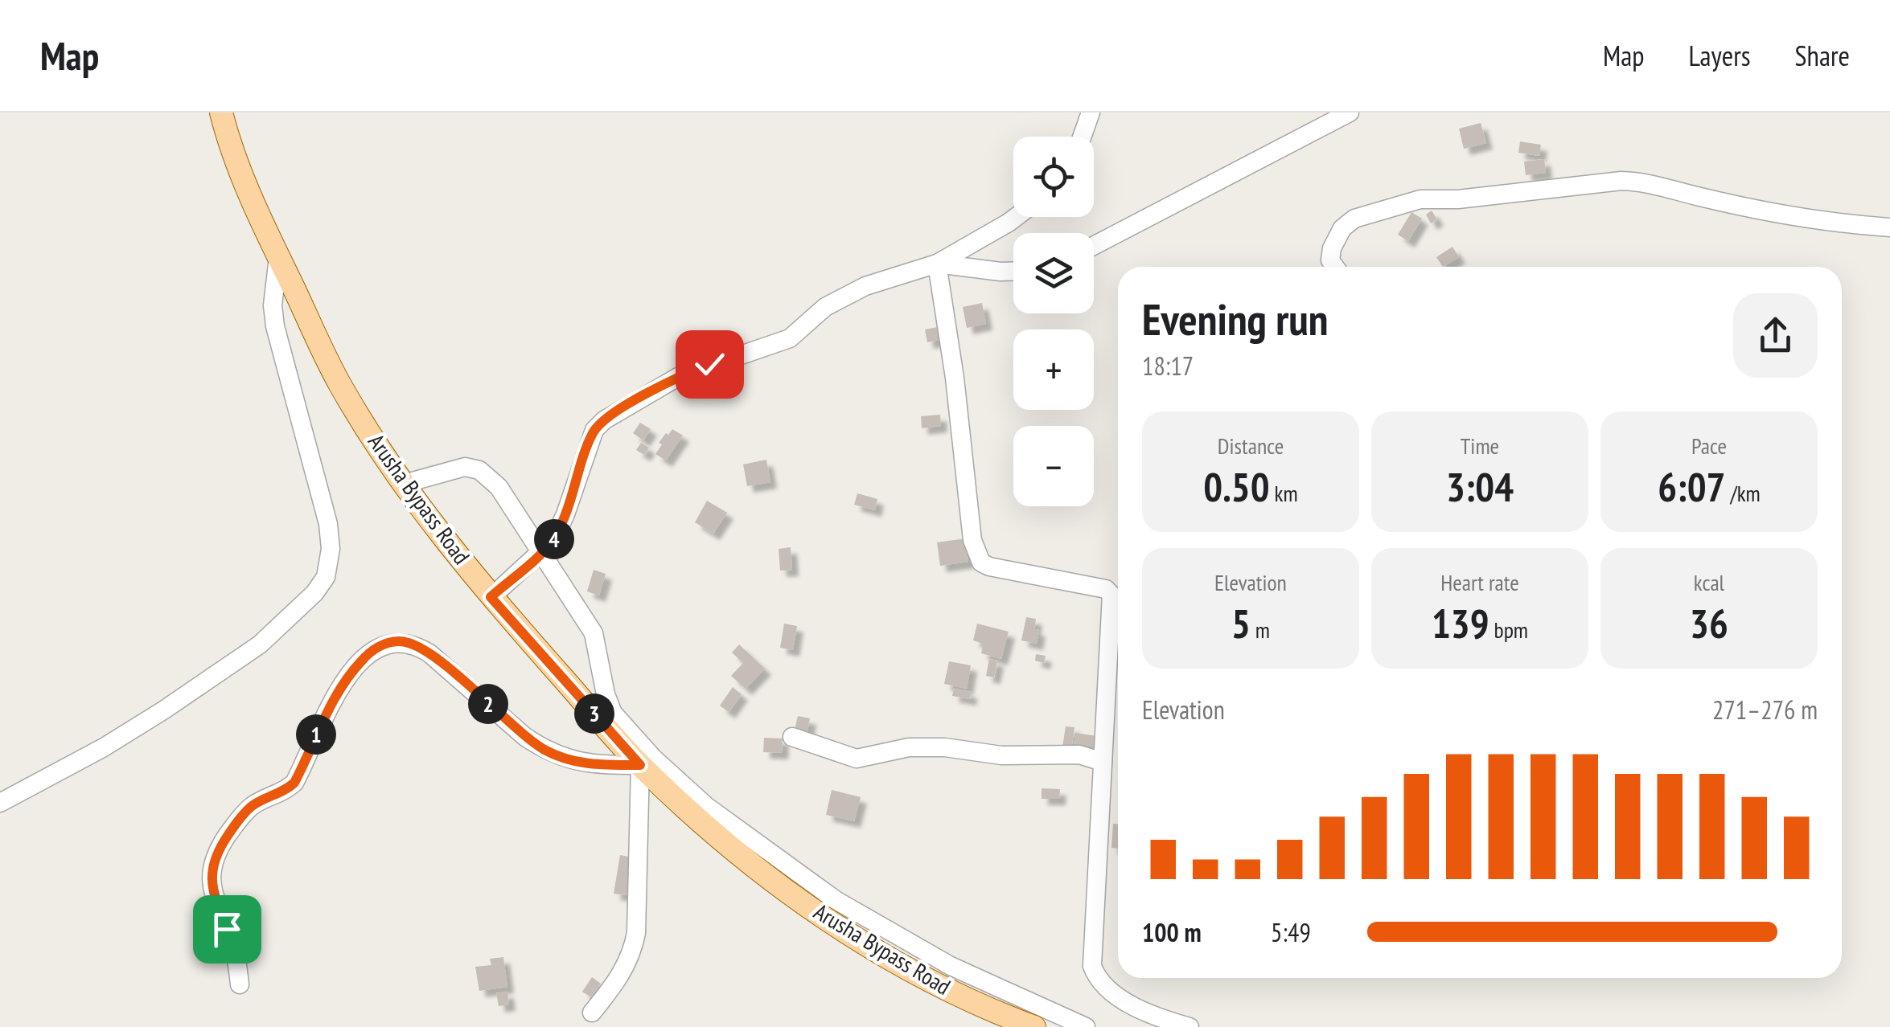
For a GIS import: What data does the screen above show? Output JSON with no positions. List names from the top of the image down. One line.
{"streets":{"main road":["Arusha Bypass Road"]},"page":{"header":"Map","nav":["Map","Layers","Share"],"map_buttons":["+","−"],"heading":["Evening run","18:17"],"stats":[["Distance","0.50 km"],["Time","3:04"],["Pace","6:07 /km"],["Elevation","5 m"],["Heart rate","139 bpm"],["kcal","36"]],"pins":["4","2","3","1"],"chart":["Elevation","271–276 m"],"list":[{"name":"100 m","note":"5:49"}]}}
